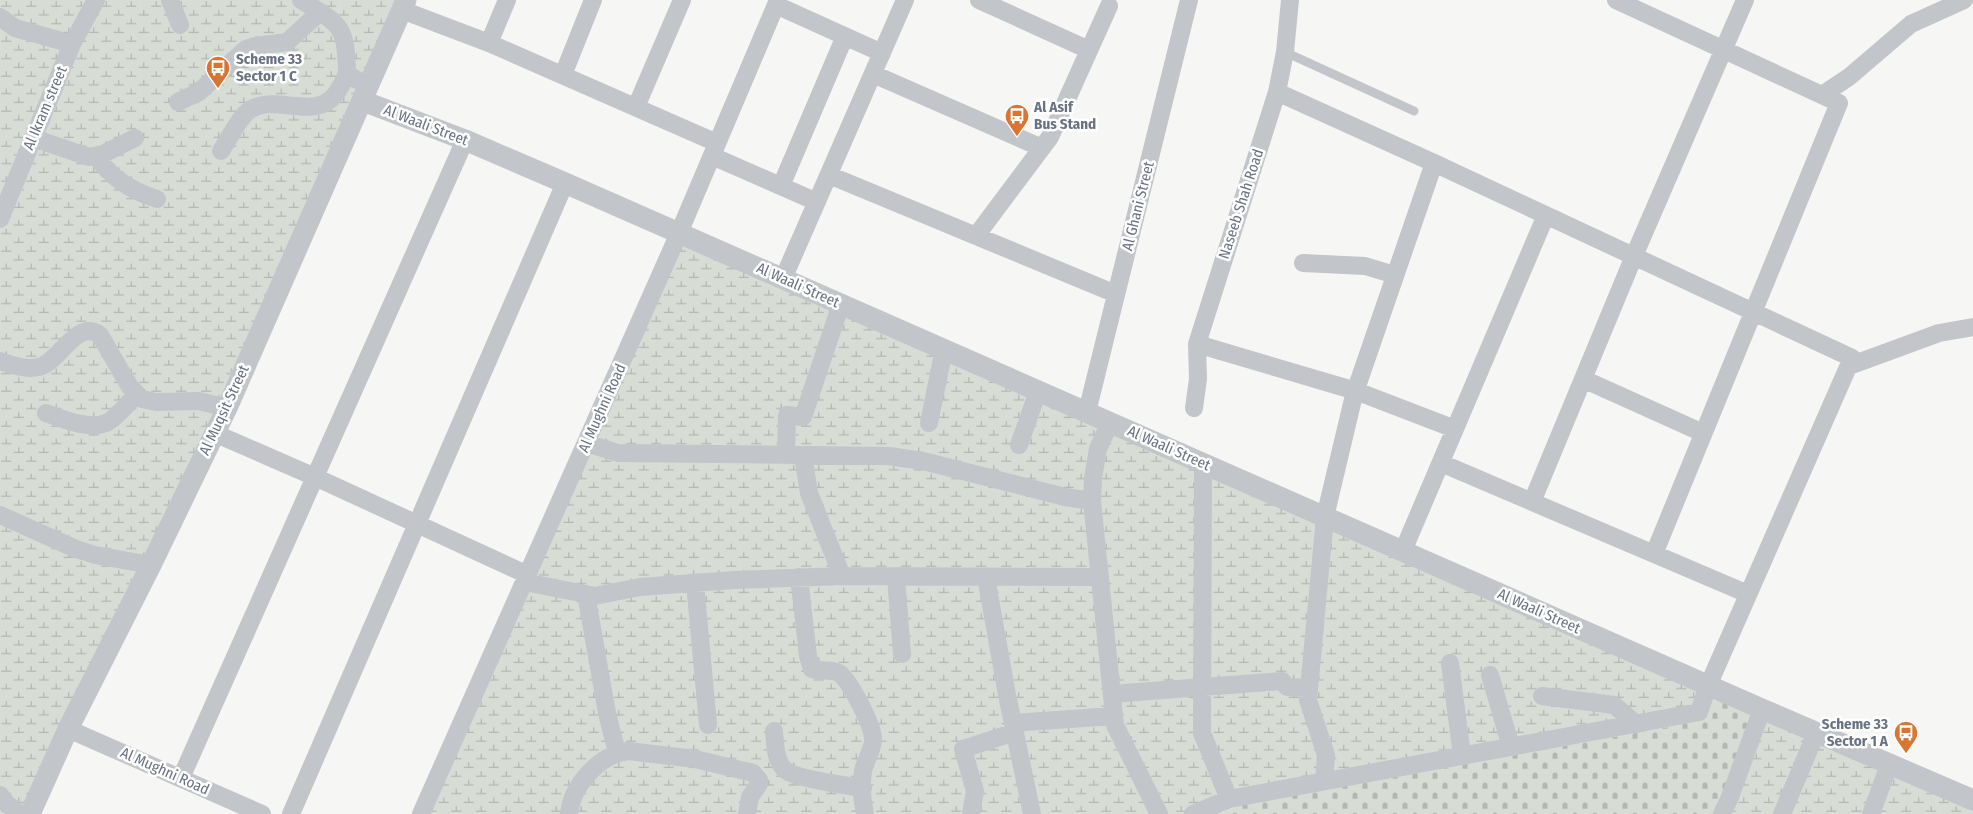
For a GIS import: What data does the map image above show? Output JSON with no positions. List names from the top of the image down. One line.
{"streets":{"street":["Al Ikram street","Al Waali Street","Naseeb Shah Road","Al Ghani Street","Al Mughni Road","Al Muqsit Street"]},"crossings":[["Al Waali Street","Al Ghani Street"],["Al Waali Street","Al Mughni Road"],["Al Waali Street","Al Muqsit Street"],["Al Mughni Road","Al Muqsit Street"]],"places":{"bus stop":["Scheme 33 Sector 1 C","Al Asif Bus Stand","Scheme 33 Sector 1 A"]}}
